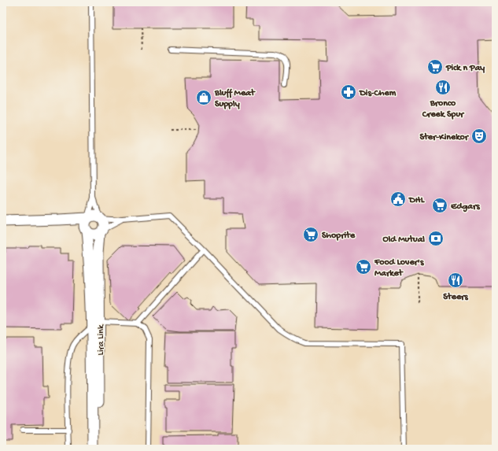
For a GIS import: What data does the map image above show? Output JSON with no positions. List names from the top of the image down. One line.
{"streets":{"street":["Lira Link"]},"places":{"supermarket":["Pick n Pay","Edgars","Shoprite","Food Lover's Market"],"restaurant":["Bronco Creek Spur","Steers"],"pharmacy":["Dis-Chem"],"shop":["Bluff Meat Supply"],"theatre":["Ster-Kinekor"],"public building":["DHL"],"bank":["Old Mutual"]}}
